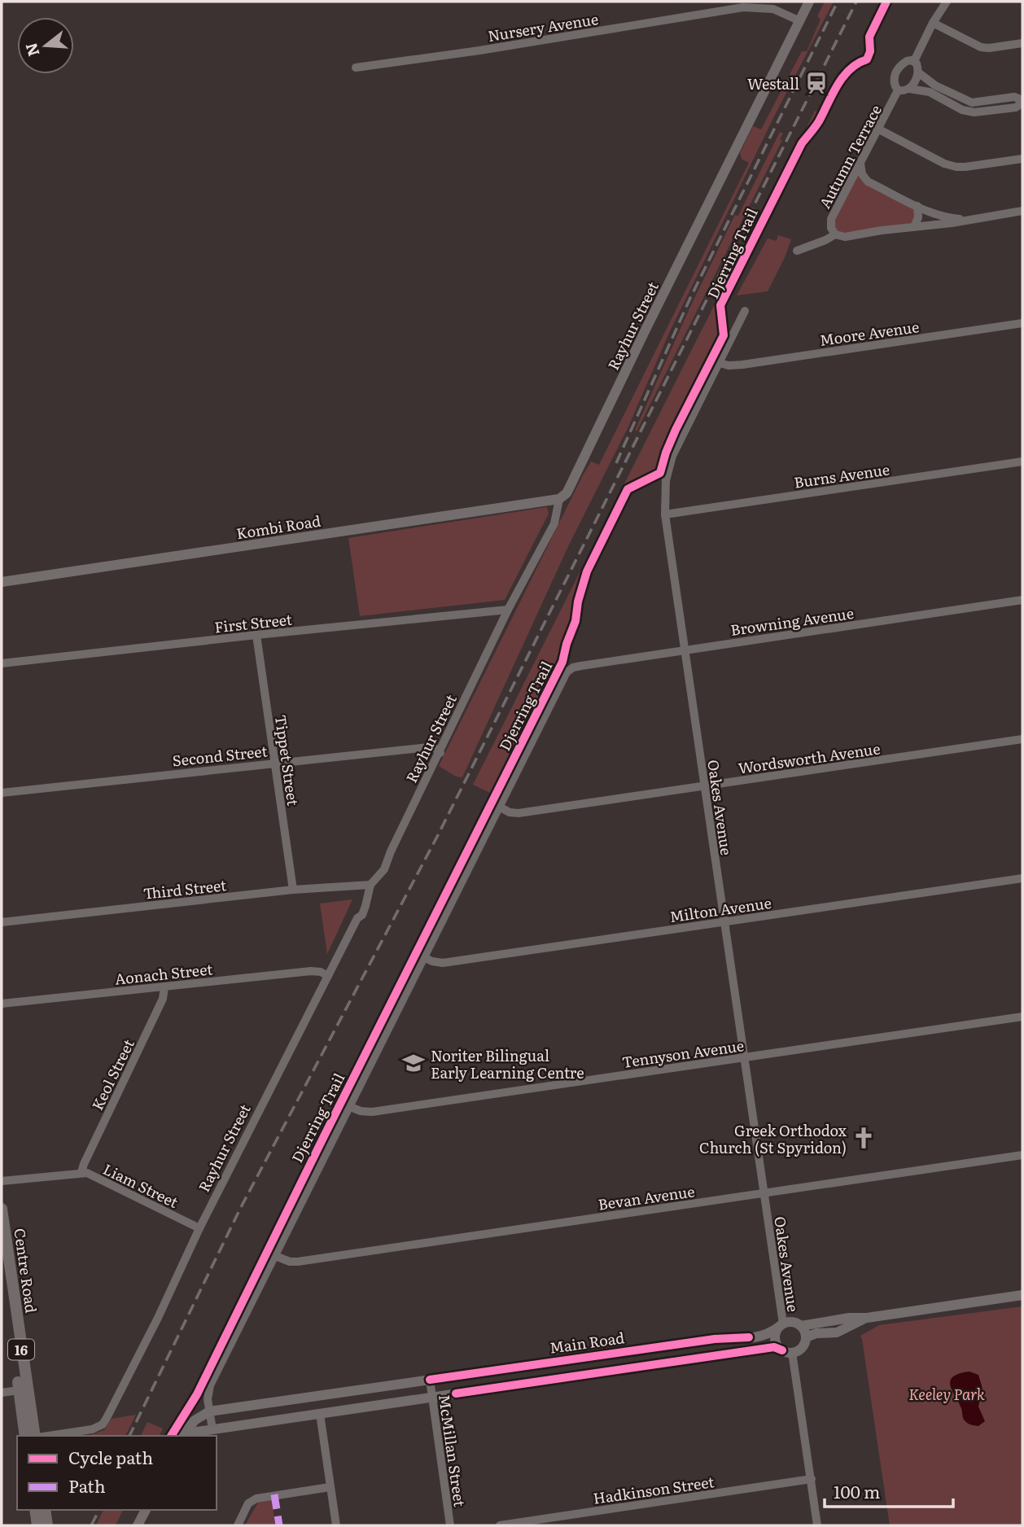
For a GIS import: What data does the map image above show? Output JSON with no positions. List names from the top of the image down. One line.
{"streets":{"main road":["Rayhur Street","Kombi Road","Centre Road","Main Road","16"],"street":["Nursery Avenue","Autumn Terrace","Moore Avenue","Burns Avenue","Browning Avenue","First Street","Second Street","Wordsworth Avenue","Tippet Street","Oakes Avenue","Third Street","Milton Avenue","Aonach Street","Tennyson Avenue","Keol Street","Liam Street","Bevan Avenue","McMillan Street","Hadkinson Street"],"cycle path":["Djerring Trail"]},"crossings":[["Nursery Avenue","Rayhur Street"],["Rayhur Street","Kombi Road"],["Rayhur Street","First Street"],["Rayhur Street","Second Street"],["Rayhur Street","Third Street"],["Rayhur Street","Aonach Street"],["Rayhur Street","Liam Street"],["Moore Avenue","Oakes Avenue"],["Burns Avenue","Oakes Avenue"],["Browning Avenue","Wordsworth Avenue"],["Browning Avenue","Oakes Avenue"],["First Street","Tippet Street"],["Second Street","Tippet Street"],["Wordsworth Avenue","Oakes Avenue"],["Tippet Street","Third Street"],["Oakes Avenue","Milton Avenue"],["Oakes Avenue","Tennyson Avenue"],["Oakes Avenue","Bevan Avenue"],["Oakes Avenue","Main Road"],["Aonach Street","Keol Street"],["Keol Street","Liam Street"],["Main Road","McMillan Street"]],"parks":["Keeley Park"],"places":{"station":["Westall"],"school or university":["Noriter Bilingual Early Learning Centre"],"church":["Greek Orthodox Church (St Spyridon)"]},"legend":["Cycle path","Path"],"scale_bar":"100 m","north":"left"}
